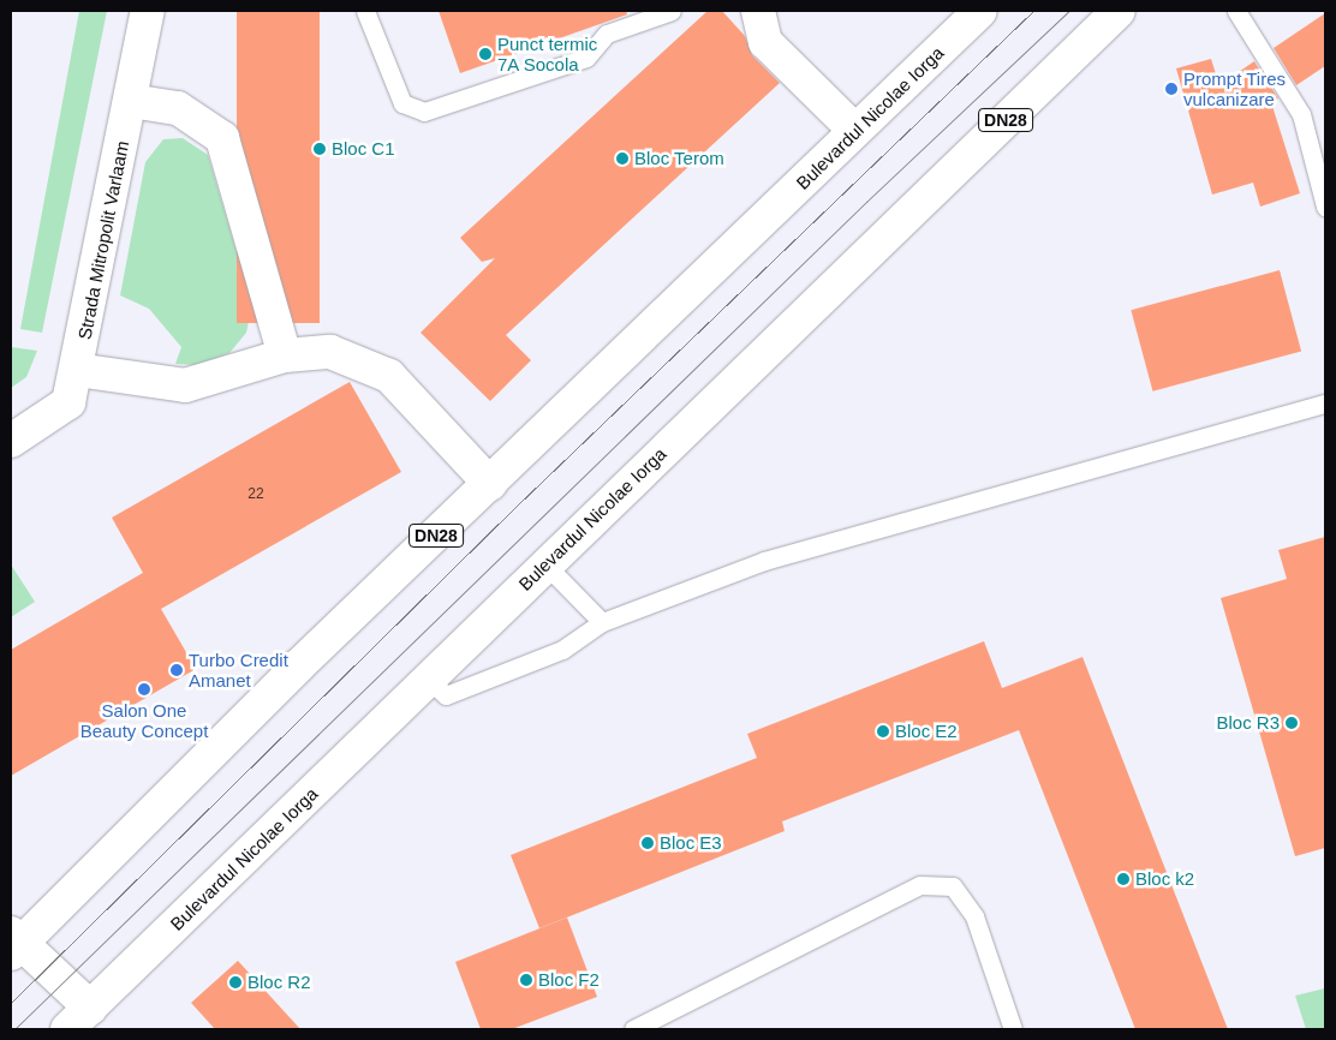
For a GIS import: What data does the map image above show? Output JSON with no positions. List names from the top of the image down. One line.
{"streets":{"main road":["Bulevardul Nicolae Iorga","DN28","Strada Mitropolit Varlaam"]},"places":["Punct termic 7A Socola","Prompt Tires vulcanizare","Bloc C1","Bloc Terom","Turbo Credit Amanet","Salon One Beauty Concept","Bloc R3","Bloc E2","Bloc E3","Bloc k2","Bloc F2","Bloc R2"],"house_numbers":["22"]}
